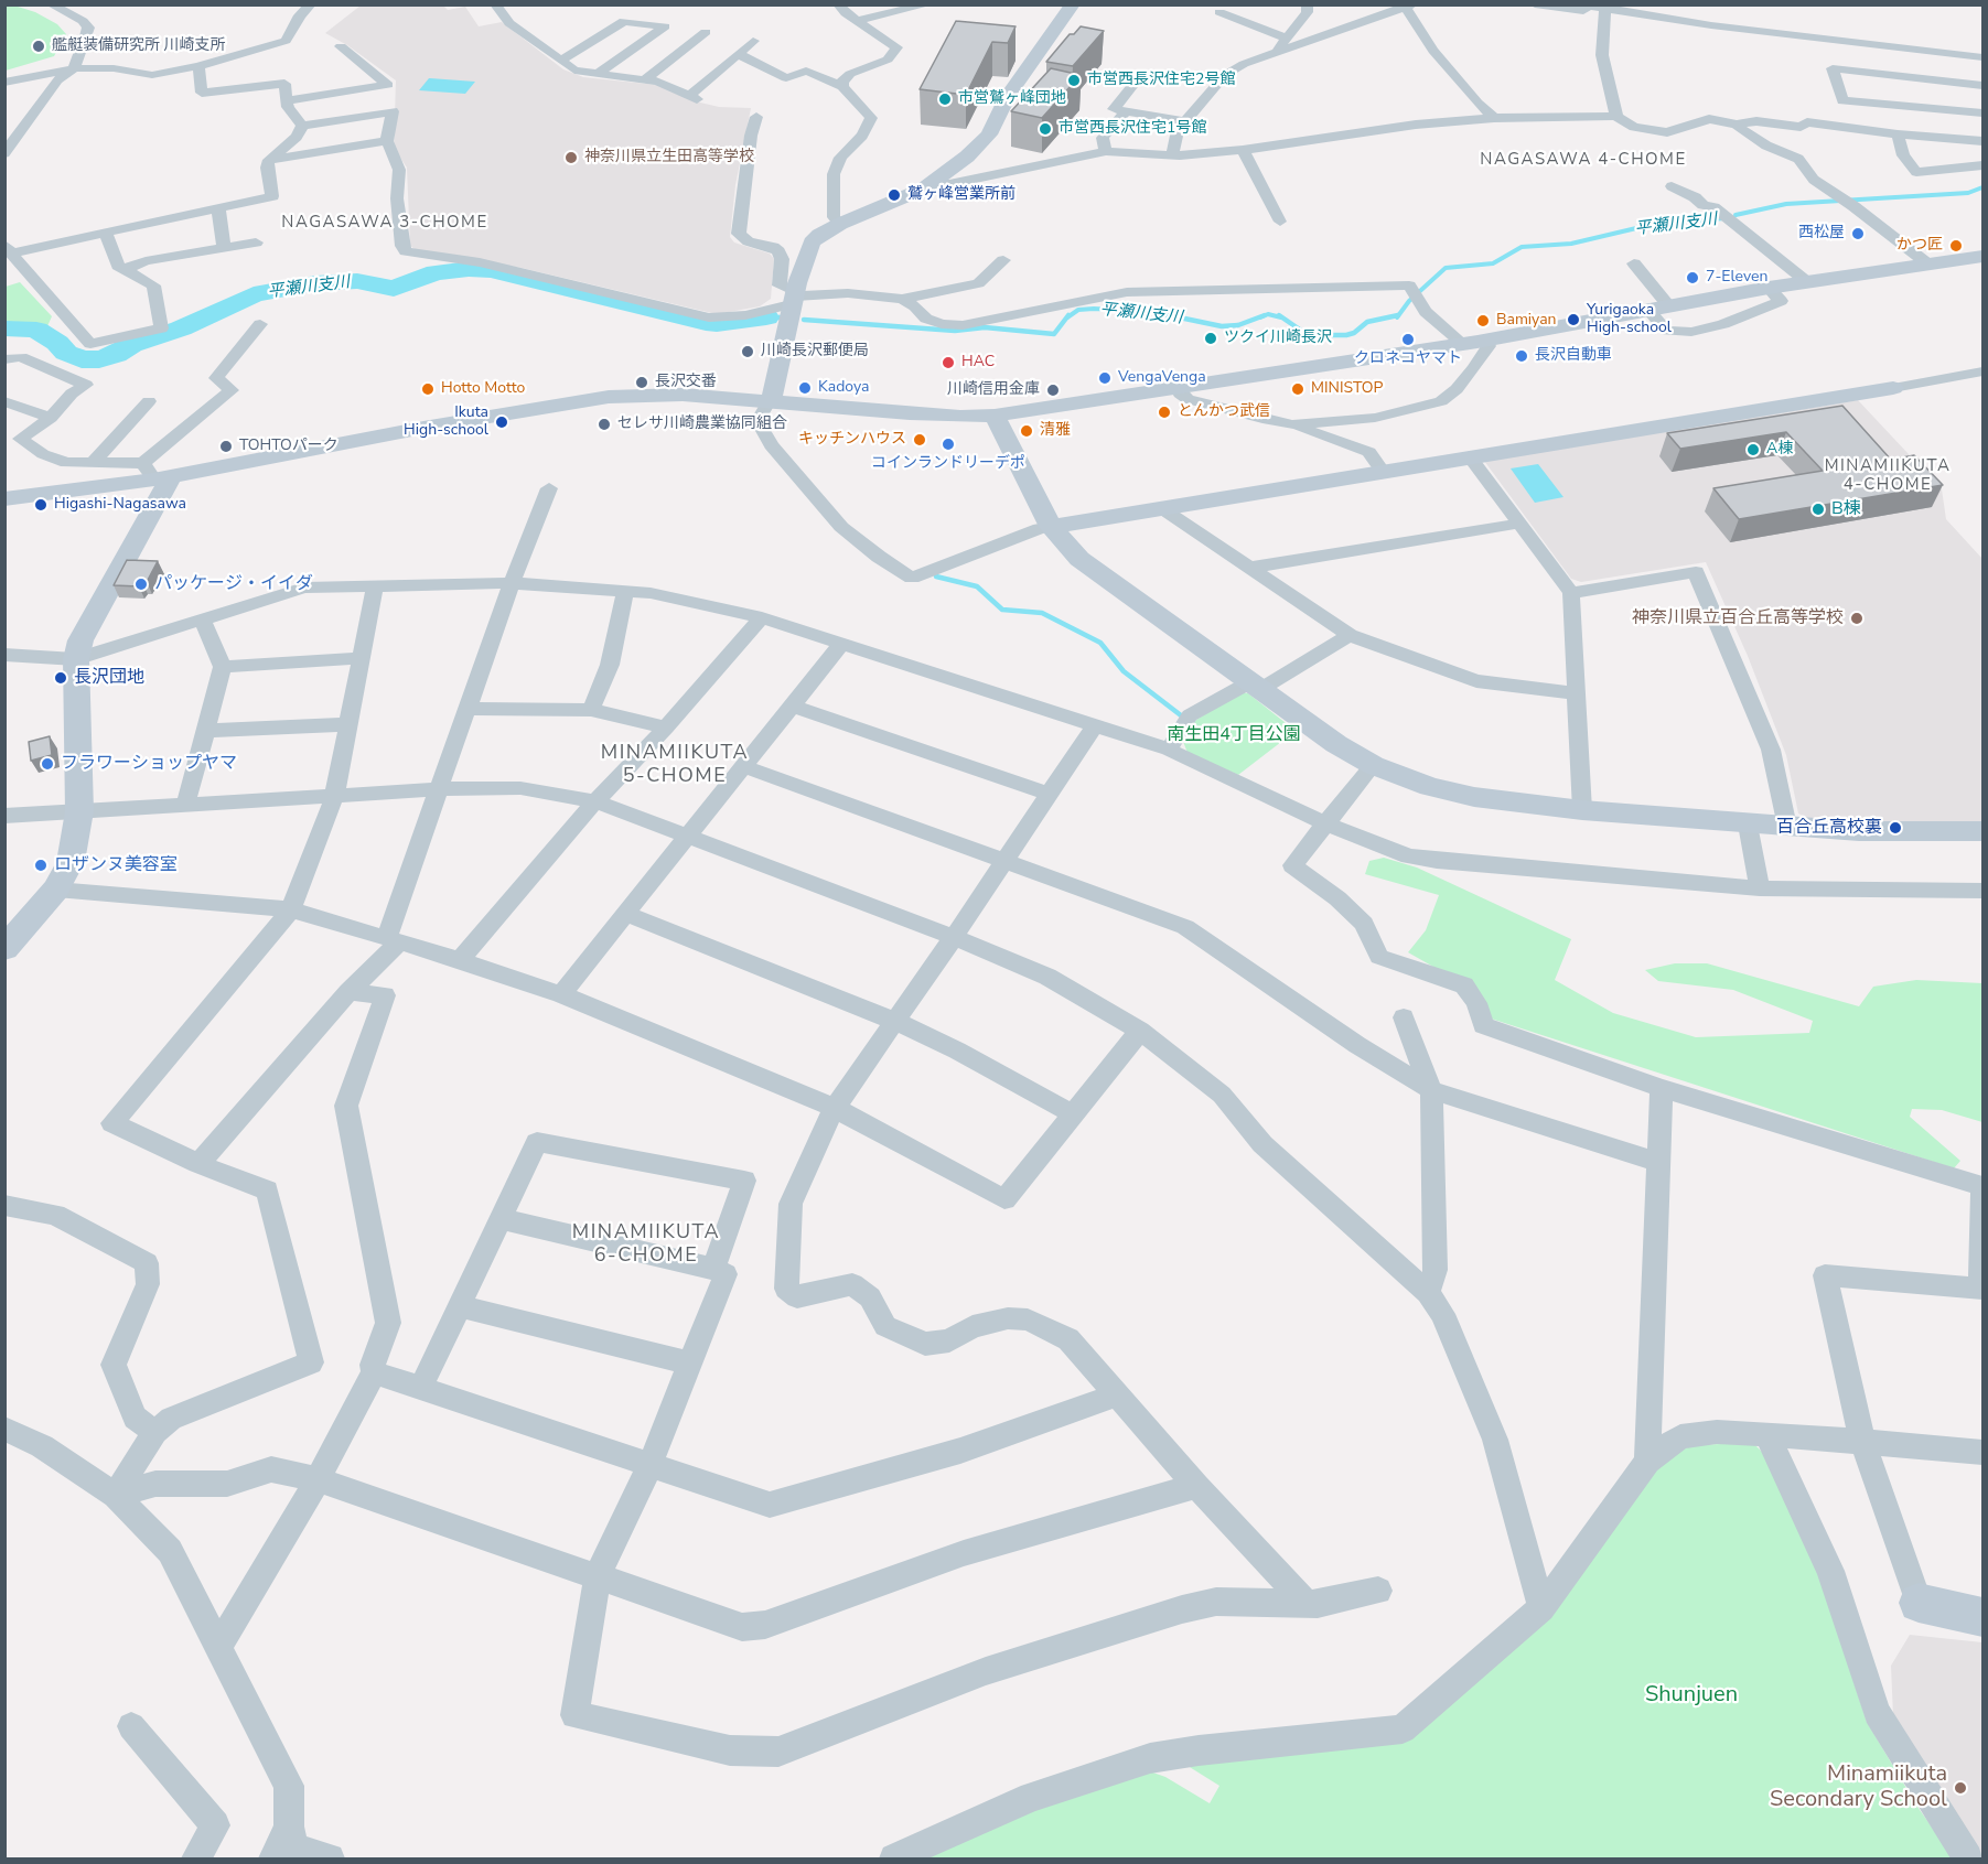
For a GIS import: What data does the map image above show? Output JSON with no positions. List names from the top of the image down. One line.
{"districts":["NAGASAWA 4-CHOME","NAGASAWA 3-CHOME","MINAMIIKUTA 4-CHOME","MINAMIIKUTA 5-CHOME","MINAMIIKUTA 6-CHOME"],"water":["平瀬川支川"],"parks":["南生田4丁目公園","Shunjuen"],"places":["艦艇装備研究所 川崎支所","市営西長沢住宅2号館","市営鷲ヶ峰団地","市営西長沢住宅1号館","神奈川県立生田高等学校","鷲ヶ峰営業所前","西松屋","かつ匠","7-Eleven","Yurigaoka High-school","Bamiyan","ツクイ川崎長沢","クロネコヤマト","川崎長沢郵便局","長沢自動車","HAC","VengaVenga","長沢交番","Kadoya","Hotto Motto","MINISTOP","川崎信用金庫","とんかつ武信","Ikuta High-school","セレサ川崎農業協同組合","清雅","キッチンハウス","コインランドリーデポ","TOHTOパーク","A棟","Higashi-Nagasawa","B棟","パッケージ・イイダ","神奈川県立百合丘高等学校","長沢団地","フラワーショップヤマ","百合丘高校裏","ロザンヌ美容室","Minamiikuta Secondary School"]}
